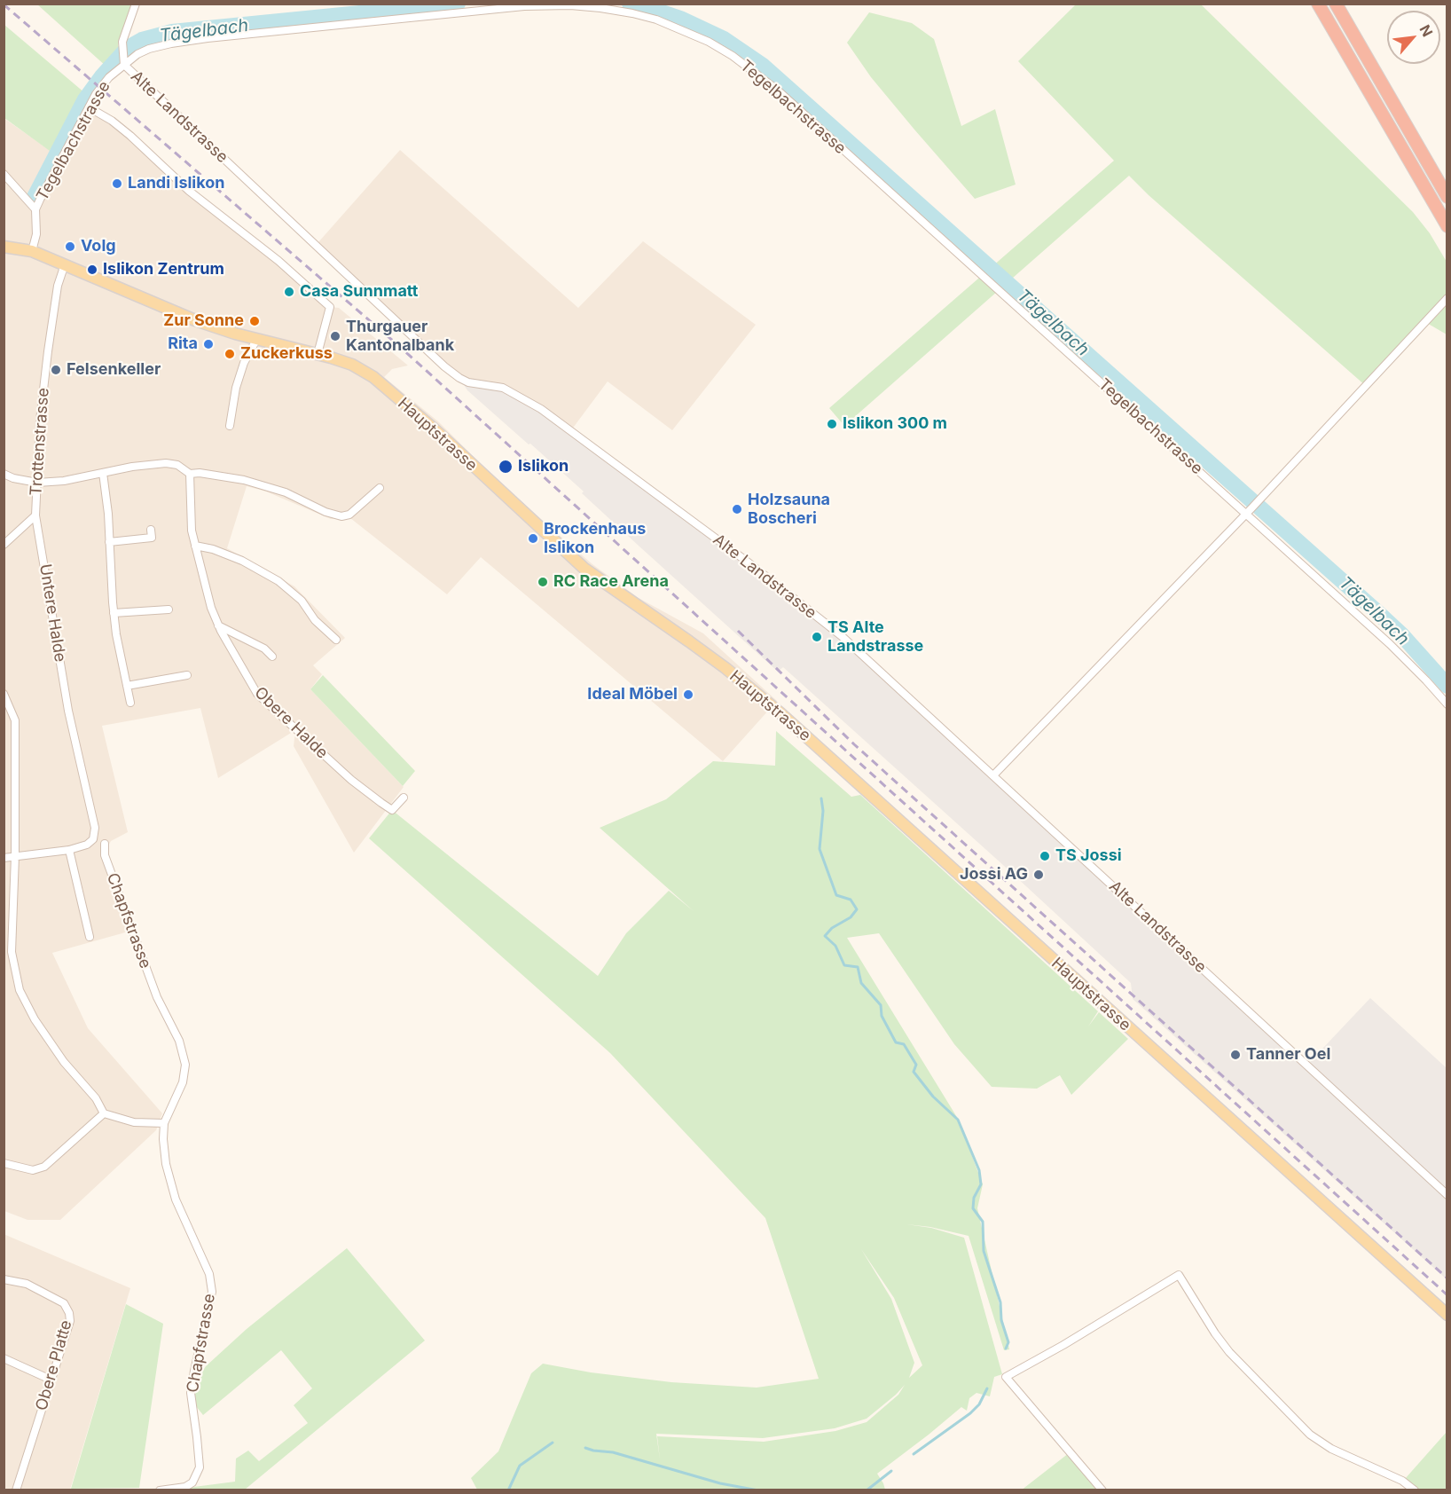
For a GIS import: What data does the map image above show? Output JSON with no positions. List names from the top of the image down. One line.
{"streets":{"main road":["Hauptstrasse"],"street":["Tegelbachstrasse","Alte Landstrasse","Trottenstrasse","Untere Halde","Obere Halde","Chapfstrasse","Obere Platte"]},"crossings":[["Tegelbachstrasse","Alte Landstrasse"],["Tegelbachstrasse","Hauptstrasse"],["Hauptstrasse","Trottenstrasse"],["Trottenstrasse","Untere Halde"]],"water":["Tägelbach"],"places":["Landi Islikon","Volg","Islikon Zentrum","Casa Sunnmatt","Zur Sonne","Thurgauer Kantonalbank","Rita","Zuckerkuss","Felsenkeller","Islikon 300 m","Islikon","Holzsauna Boscheri","Brockenhaus Islikon","RC Race Arena","TS Alte Landstrasse","Ideal Möbel","TS Jossi","Jossi AG","Tanner Oel"],"north":"top right"}
